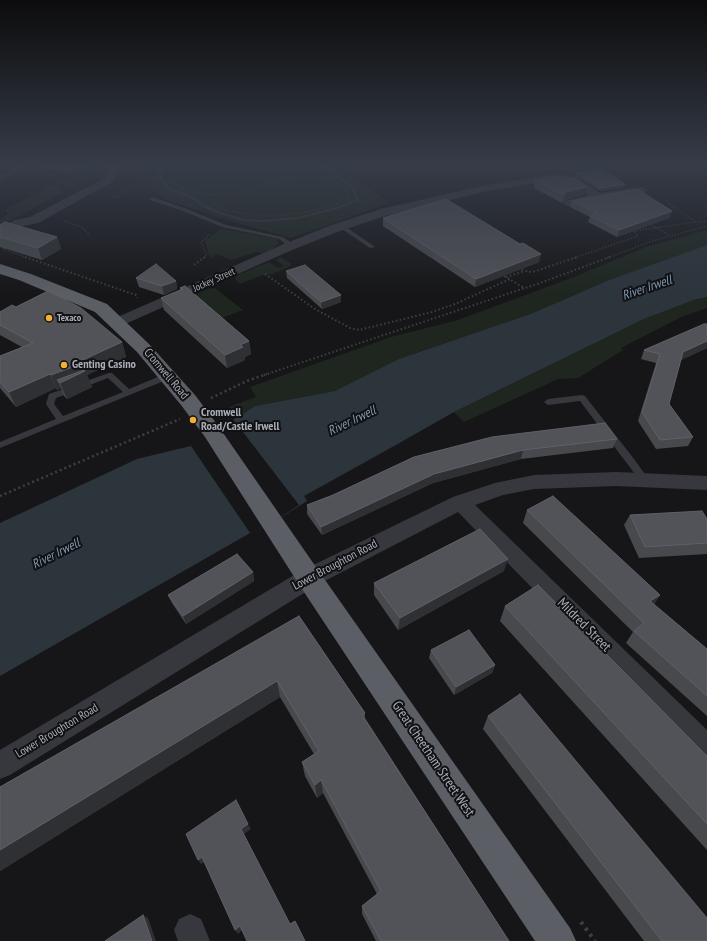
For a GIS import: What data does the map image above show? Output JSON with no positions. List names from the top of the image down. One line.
{"streets":{"highway":["Cromwell Road","Great Cheetham Street West"],"street":["Jockey Street","Lower Broughton Road","Mildred Street"]},"crossings":[["Jockey Street","Cromwell Road"],["Cromwell Road","Lower Broughton Road"],["Cromwell Road","Great Cheetham Street West"],["Lower Broughton Road","Mildred Street"],["Lower Broughton Road","Great Cheetham Street West"]],"water":["River Irwell"],"places":["Texaco","Genting Casino","Cromwell Road/Castle Irwell"]}
